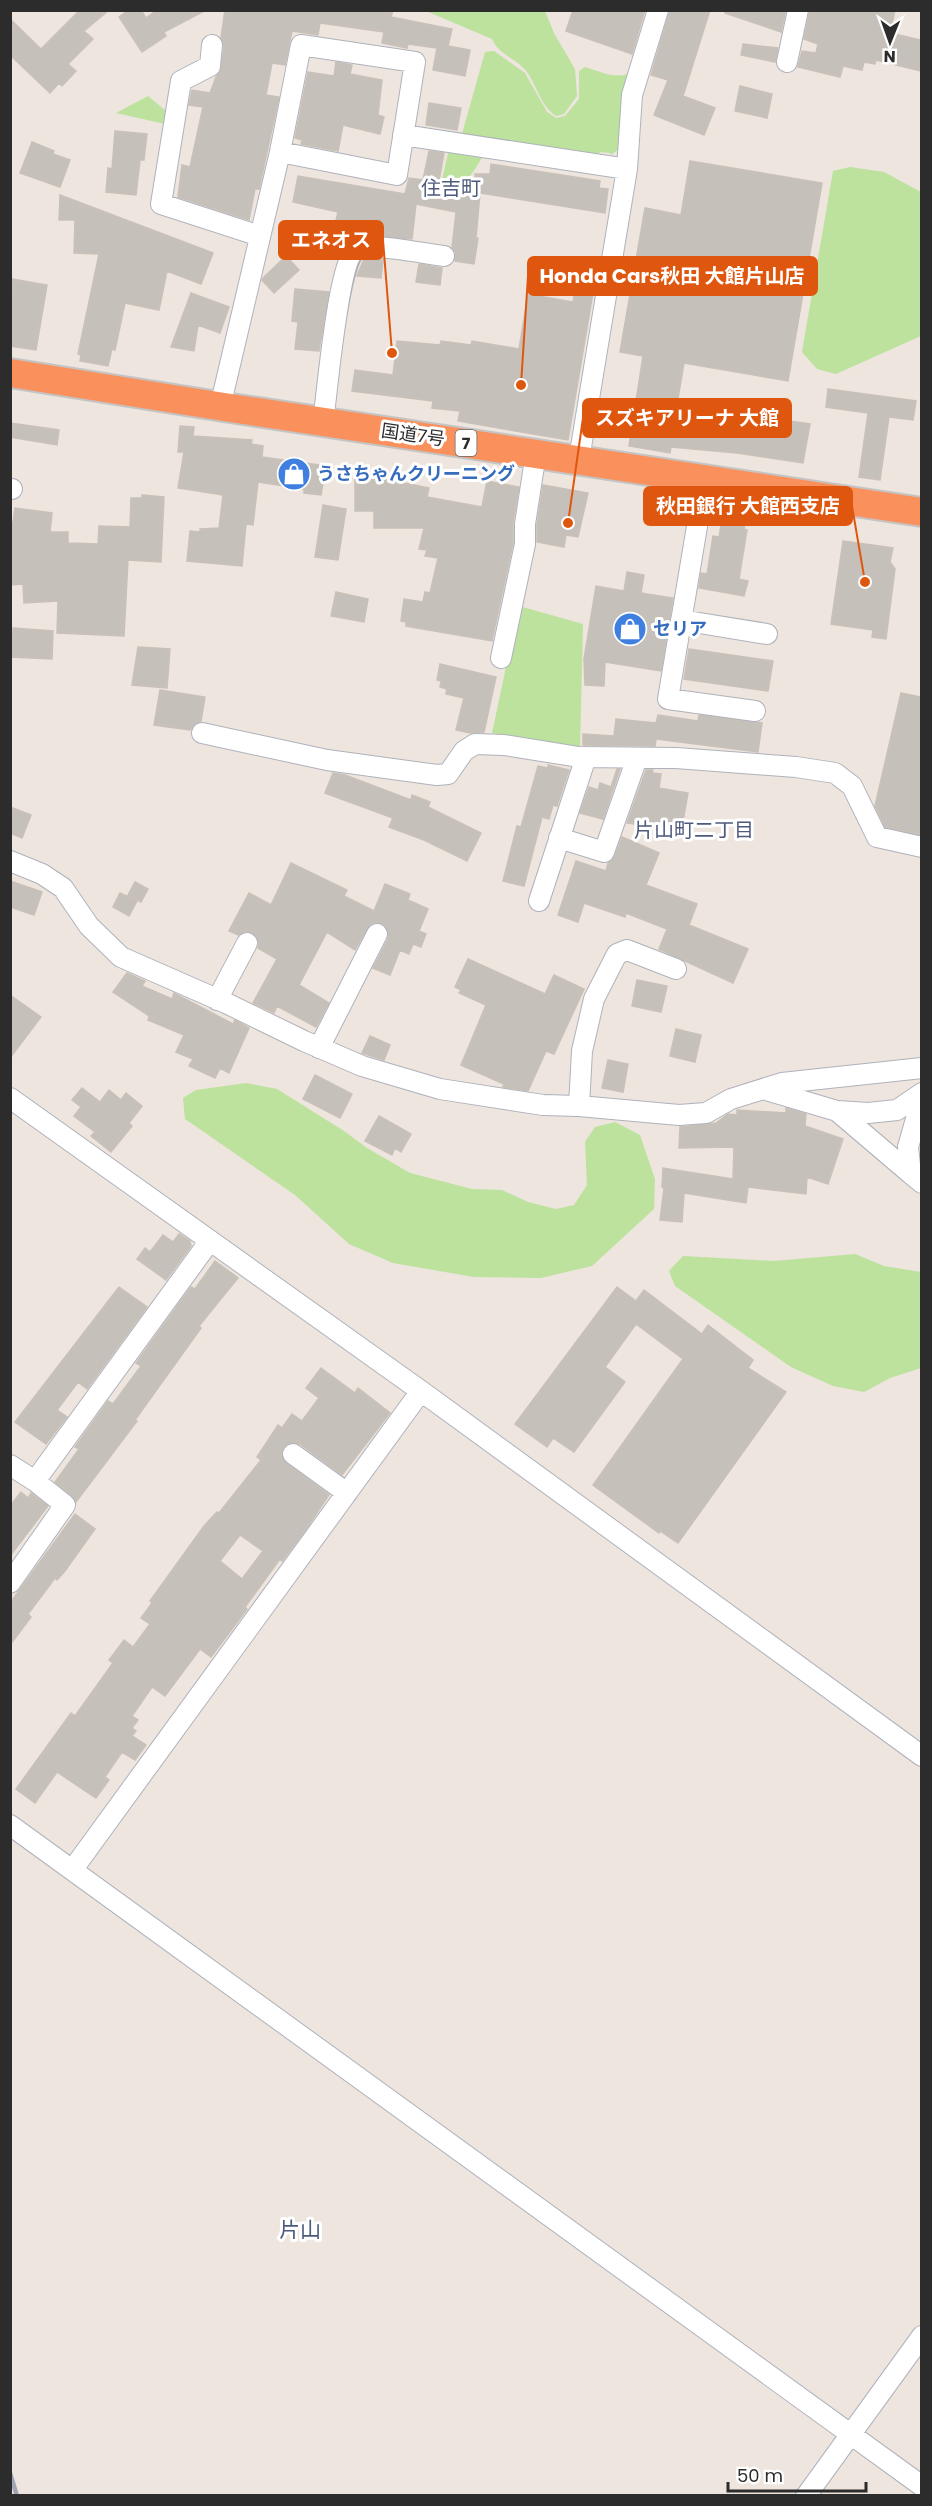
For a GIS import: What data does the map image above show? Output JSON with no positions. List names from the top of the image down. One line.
{"streets":{"highway":["国道7号","7"]},"districts":["住吉町","片山町二丁目","片山"],"places":{"other":["エネオス","Honda Cars秋田 大館片山店","スズキアリーナ 大館","秋田銀行 大館西支店"],"shop":["うさちゃんクリーニング","セリア"]},"scale_bar":"50 m","north":"bottom"}
